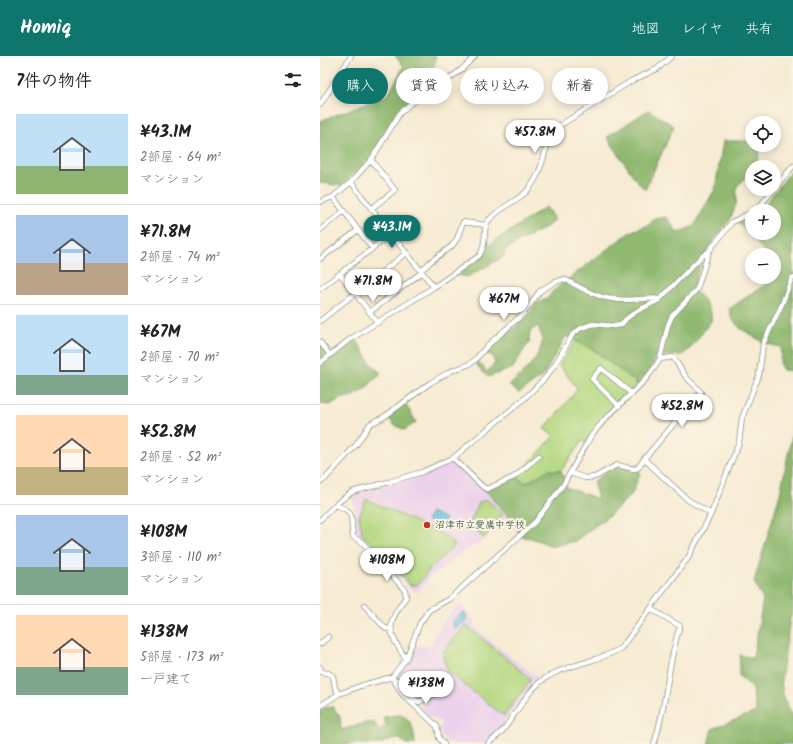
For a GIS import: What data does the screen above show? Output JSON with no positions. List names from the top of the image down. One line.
{"places":["沼津市立愛鷹中学校"],"page":{"header":"Homiq","nav":["地図","レイヤ","共有"],"heading":"7件の物件","chip":["購入","賃貸","絞り込み","新着"],"list":[{"name":"¥43.1M","note":"2部屋 · 64 m² · マンション"},{"name":"¥71.8M","note":"2部屋 · 74 m² · マンション"},{"name":"¥67M","note":"2部屋 · 70 m² · マンション"},{"name":"¥52.8M","note":"2部屋 · 52 m² · マンション"},{"name":"¥108M","note":"3部屋 · 110 m² · マンション"},{"name":"¥138M","note":"5部屋 · 173 m² · 一戸建て"}],"map_buttons":["+","−"],"price":["¥57.8M","¥43.1M","¥71.8M","¥67M","¥52.8M","¥108M","¥138M"]}}
